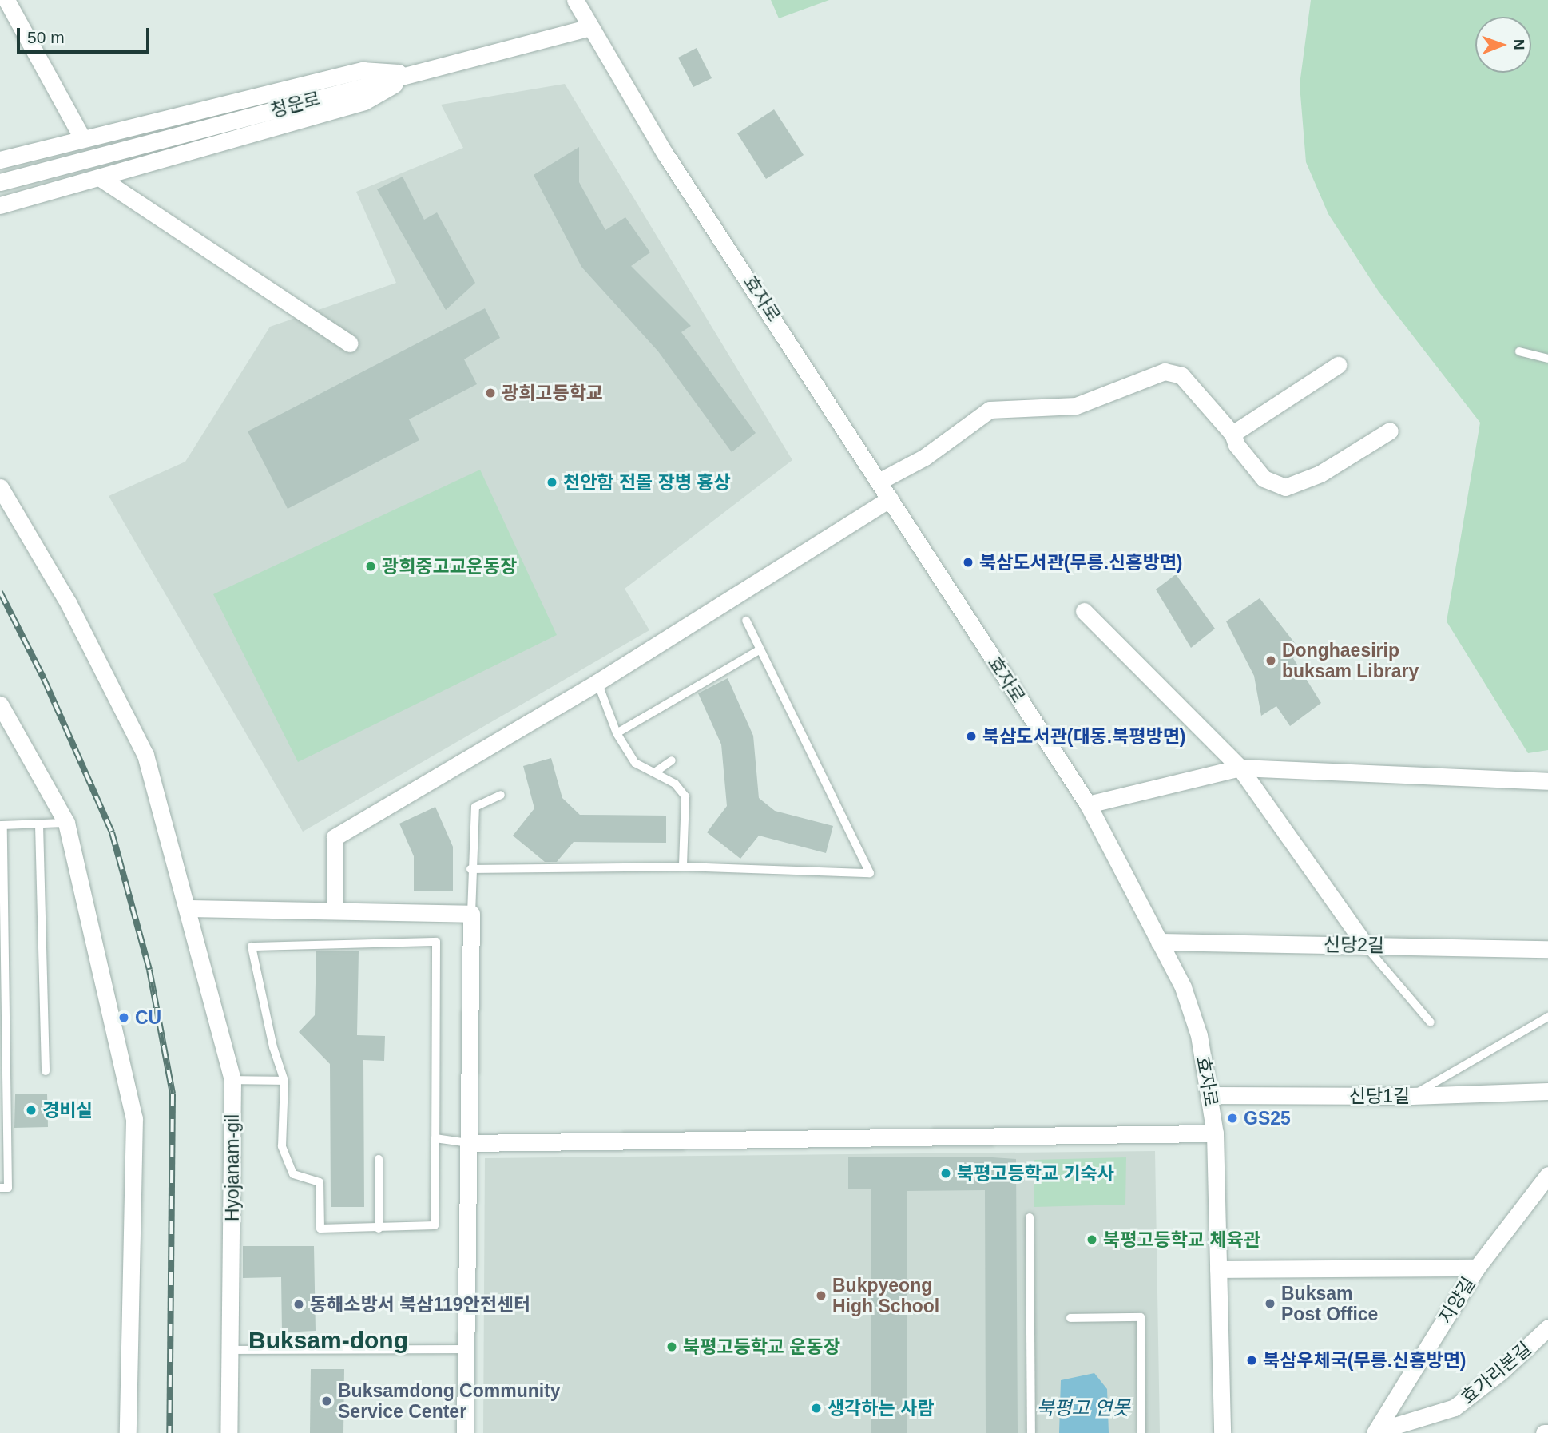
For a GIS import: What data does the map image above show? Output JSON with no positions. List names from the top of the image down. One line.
{"streets":{"street":["청운로","효자로","신당2길","신당1길","Hyojanam-gil","지양길","효가리본길"]},"crossings":[["청운로","효자로"],["효자로","신당2길"],["효자로","신당1길"],["지양길","효가리본길"]],"districts":["Buksam-dong"],"water":["북평고 연못"],"places":["광희고등학교","천안함 전몰 장병 흉상","북삼도서관(무릉.신흥방면)","광희중고교운동장","Donghaesirip buksam Library","북삼도서관(대동.북평방면)","CU","경비실","GS25","북평고등학교 기숙사","북평고등학교 체육관","Bukpyeong High School","Buksam Post Office","동해소방서 북삼119안전센터","북평고등학교 운동장","북삼우체국(무릉.신흥방면)","Buksamdong Community Service Center","생각하는 사람"],"scale_bar":"50 m","north":"right"}
